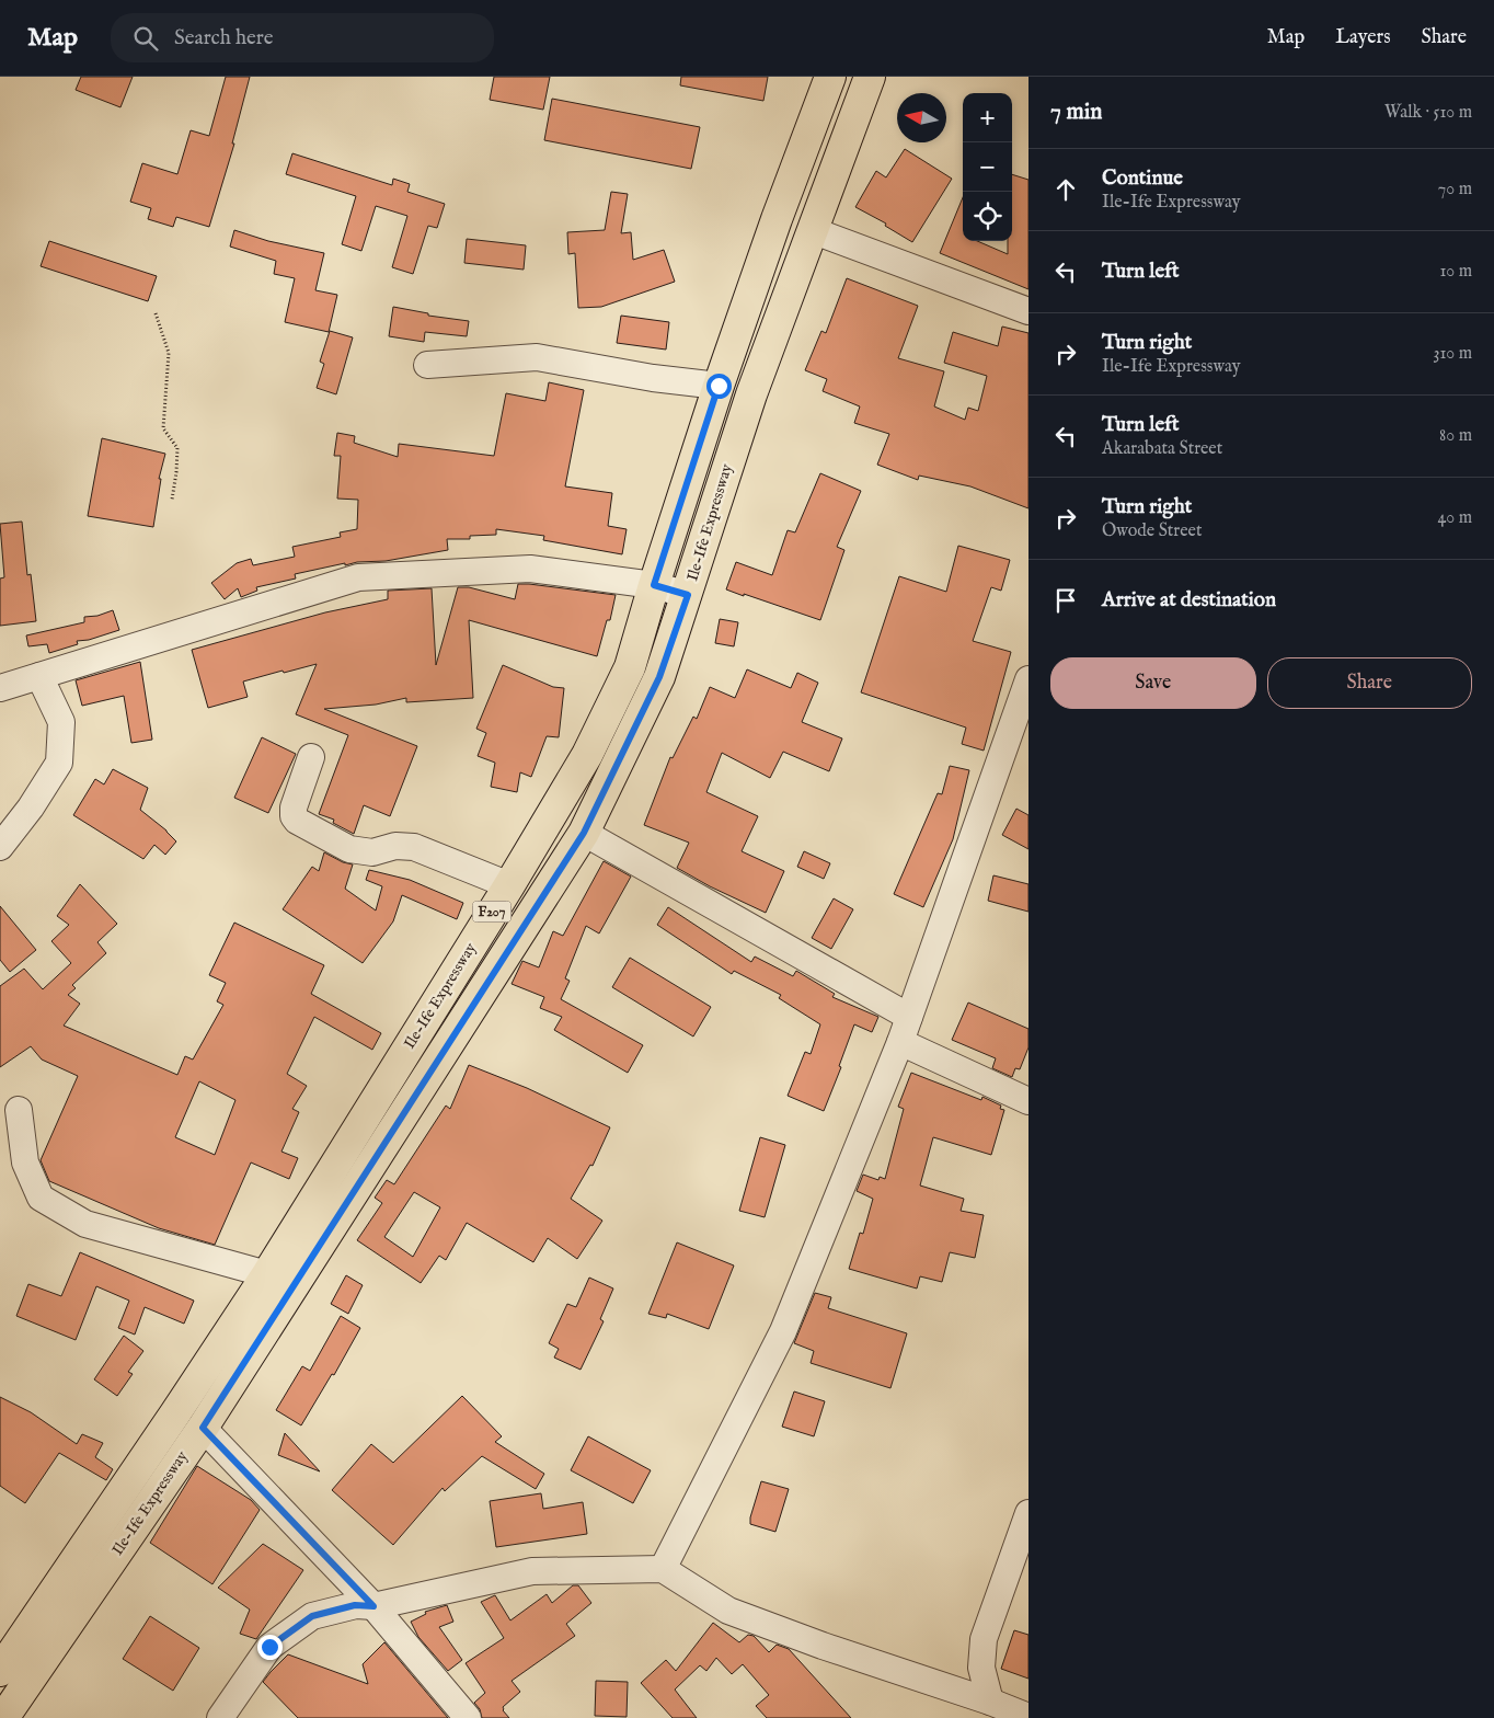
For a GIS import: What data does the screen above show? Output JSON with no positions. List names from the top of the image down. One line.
{"streets":{"main road":["Ile-Ife Expressway","F207"]},"north":"left","page":{"header":"Map","search":"Search here","nav":["Map","Layers","Share"],"heading":["7 min","Walk · 510 m"],"map_buttons":["+","−"],"list":[["Continue","Ile-Ife Expressway","70 m"],["Turn left","10 m"],["Turn right","Ile-Ife Expressway","310 m"],["Turn left","Akarabata Street","80 m"],["Turn right","Owode Street","40 m"],"Arrive at destination"],"buttons":["Save","Share"]}}
